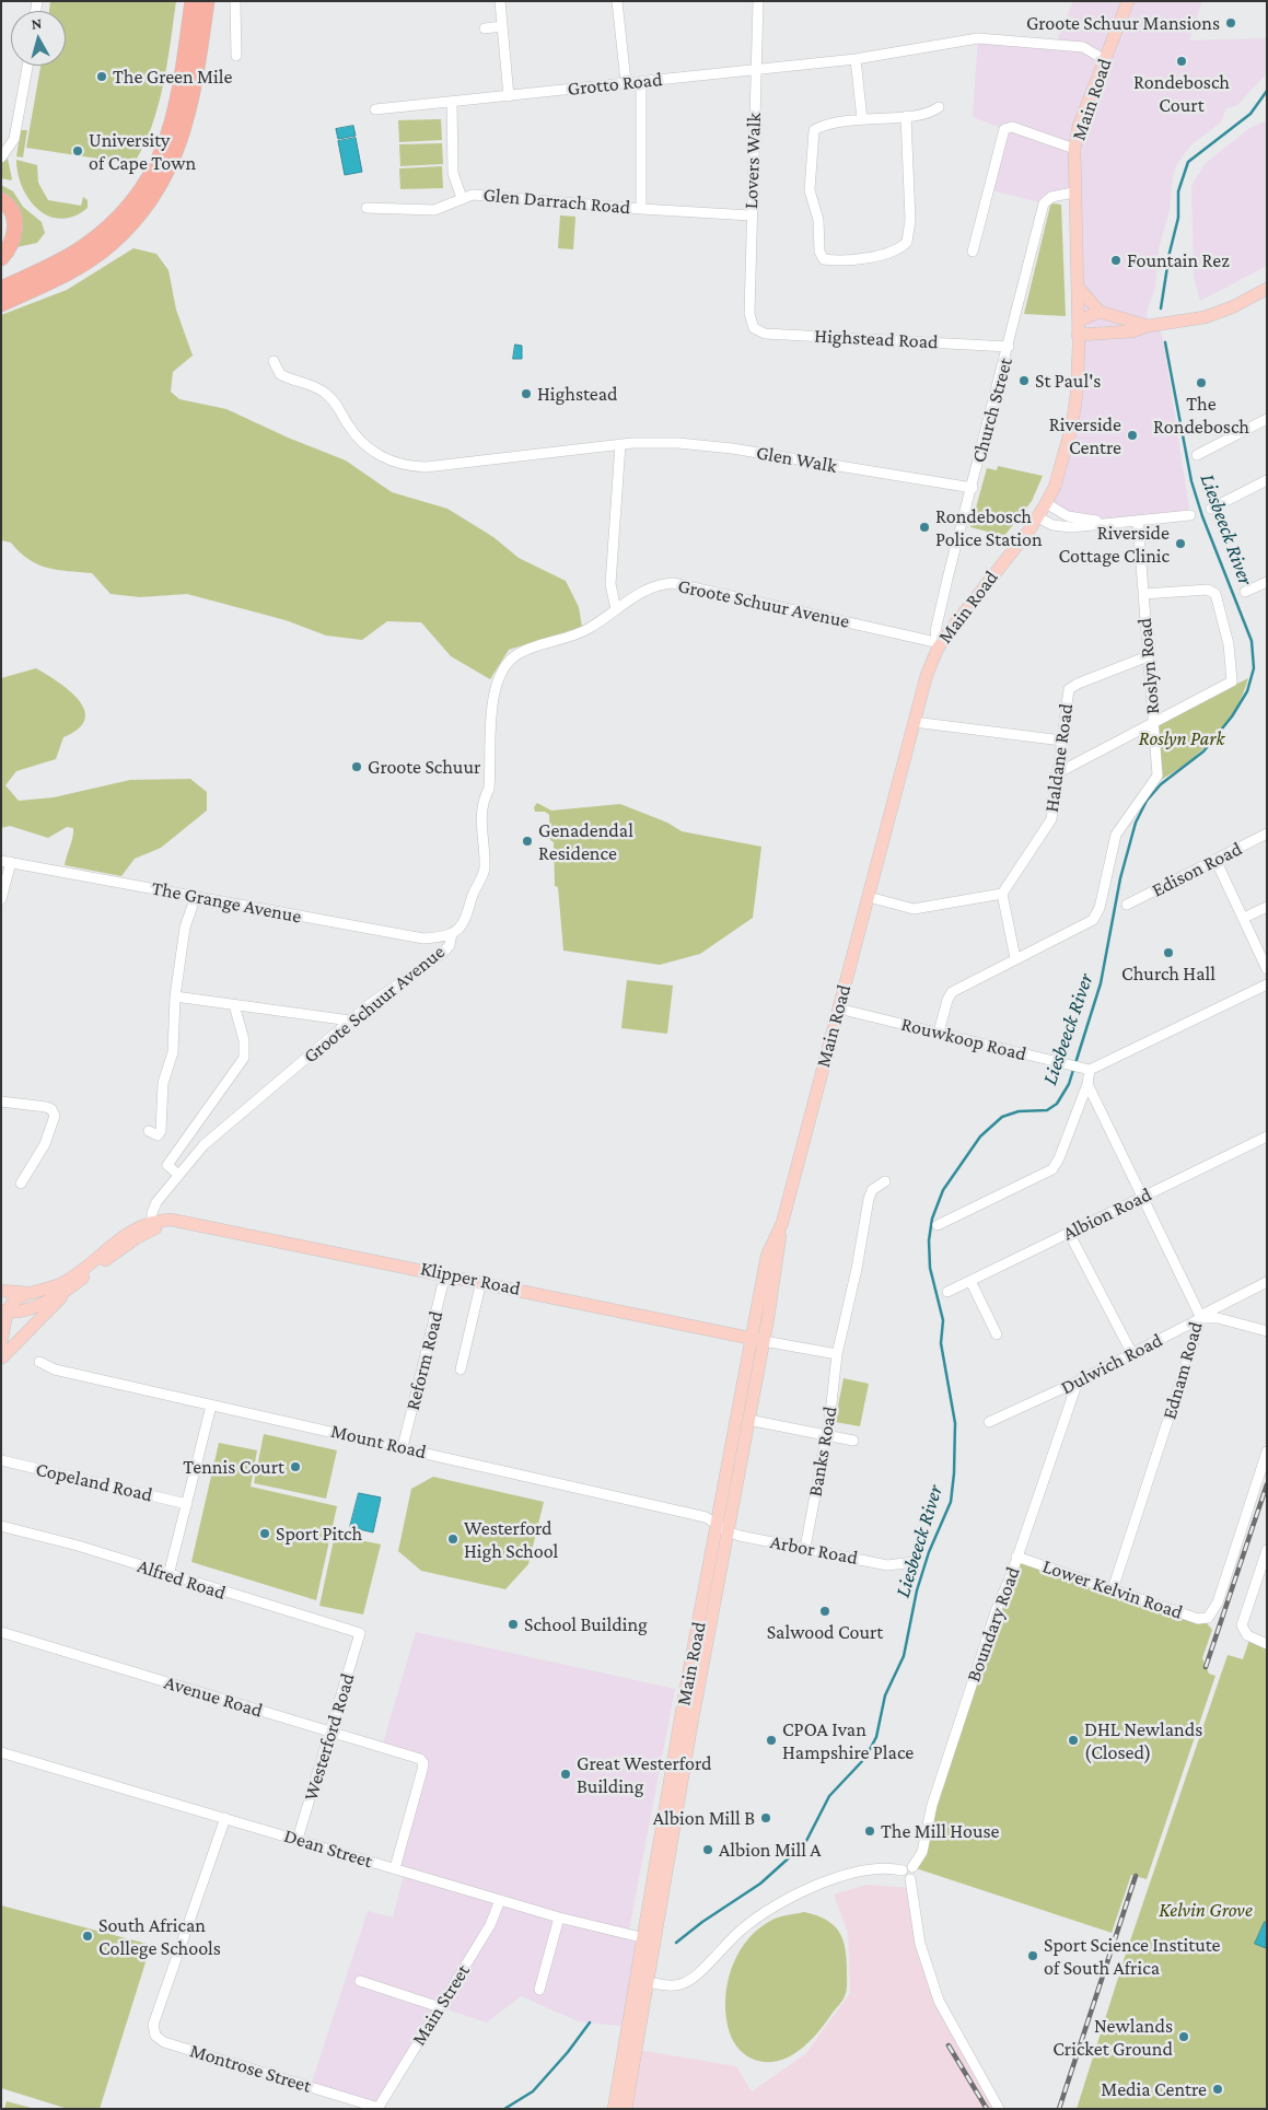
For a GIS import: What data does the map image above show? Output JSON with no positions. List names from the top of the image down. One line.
{"streets":{"main road":["Main Road","Klipper Road"],"street":["Grotto Road","Lovers Walk","Glen Darrach Road","Highstead Road","Church Street","Glen Walk","Groote Schuur Avenue","Roslyn Road","Haldane Road","Edison Road","The Grange Avenue","Rouwkoop Road","Albion Road","Reform Road","Dulwich Road","Ednam Road","Mount Road","Banks Road","Copeland Road","Arbor Road","Alfred Road","Lower Kelvin Road","Boundary Road","Avenue Road","Westerford Road","Dean Street","Main Street","Montrose Street"]},"crossings":[["Grotto Road","Main Road"],["Grotto Road","Lovers Walk"],["Main Road","Church Street"],["Main Road","Groote Schuur Avenue"],["Main Road","Rouwkoop Road"],["Main Road","Klipper Road"],["Main Road","Mount Road"],["Main Road","Arbor Road"],["Main Road","Dean Street"],["Lovers Walk","Glen Darrach Road"],["Lovers Walk","Highstead Road"],["Highstead Road","Church Street"],["Church Street","Glen Walk"],["Church Street","Groote Schuur Avenue"],["Groote Schuur Avenue","The Grange Avenue"],["Groote Schuur Avenue","Klipper Road"],["Roslyn Road","Haldane Road"],["Roslyn Road","Rouwkoop Road"],["Albion Road","Ednam Road"],["Klipper Road","Reform Road"],["Reform Road","Mount Road"],["Dulwich Road","Ednam Road"],["Dulwich Road","Boundary Road"],["Ednam Road","Lower Kelvin Road"],["Mount Road","Arbor Road"],["Banks Road","Arbor Road"],["Alfred Road","Westerford Road"],["Lower Kelvin Road","Boundary Road"],["Avenue Road","Westerford Road"],["Avenue Road","Dean Street"],["Westerford Road","Dean Street"],["Dean Street","Main Street"],["Dean Street","Montrose Street"],["Main Street","Montrose Street"]],"water":["Liesbeeck River"],"parks":["Roslyn Park","Kelvin Grove"],"places":["Groote Schuur Mansions","Rondebosch Court","The Green Mile","University of Cape Town","Fountain Rez","St Paul's","The Rondebosch","Highstead","Riverside Centre","Rondebosch Police Station","Riverside Cottage Clinic","Groote Schuur","Genadendal Residence","Church Hall","Tennis Court","Sport Pitch","Westerford High School","Salwood Court","School Building","CPOA Ivan Hampshire Place","DHL Newlands (Closed)","Great Westerford Building","Albion Mill B","The Mill House","Albion Mill A","South African College Schools","Sport Science Institute of South Africa","Newlands Cricket Ground","Media Centre"],"north":"top"}
